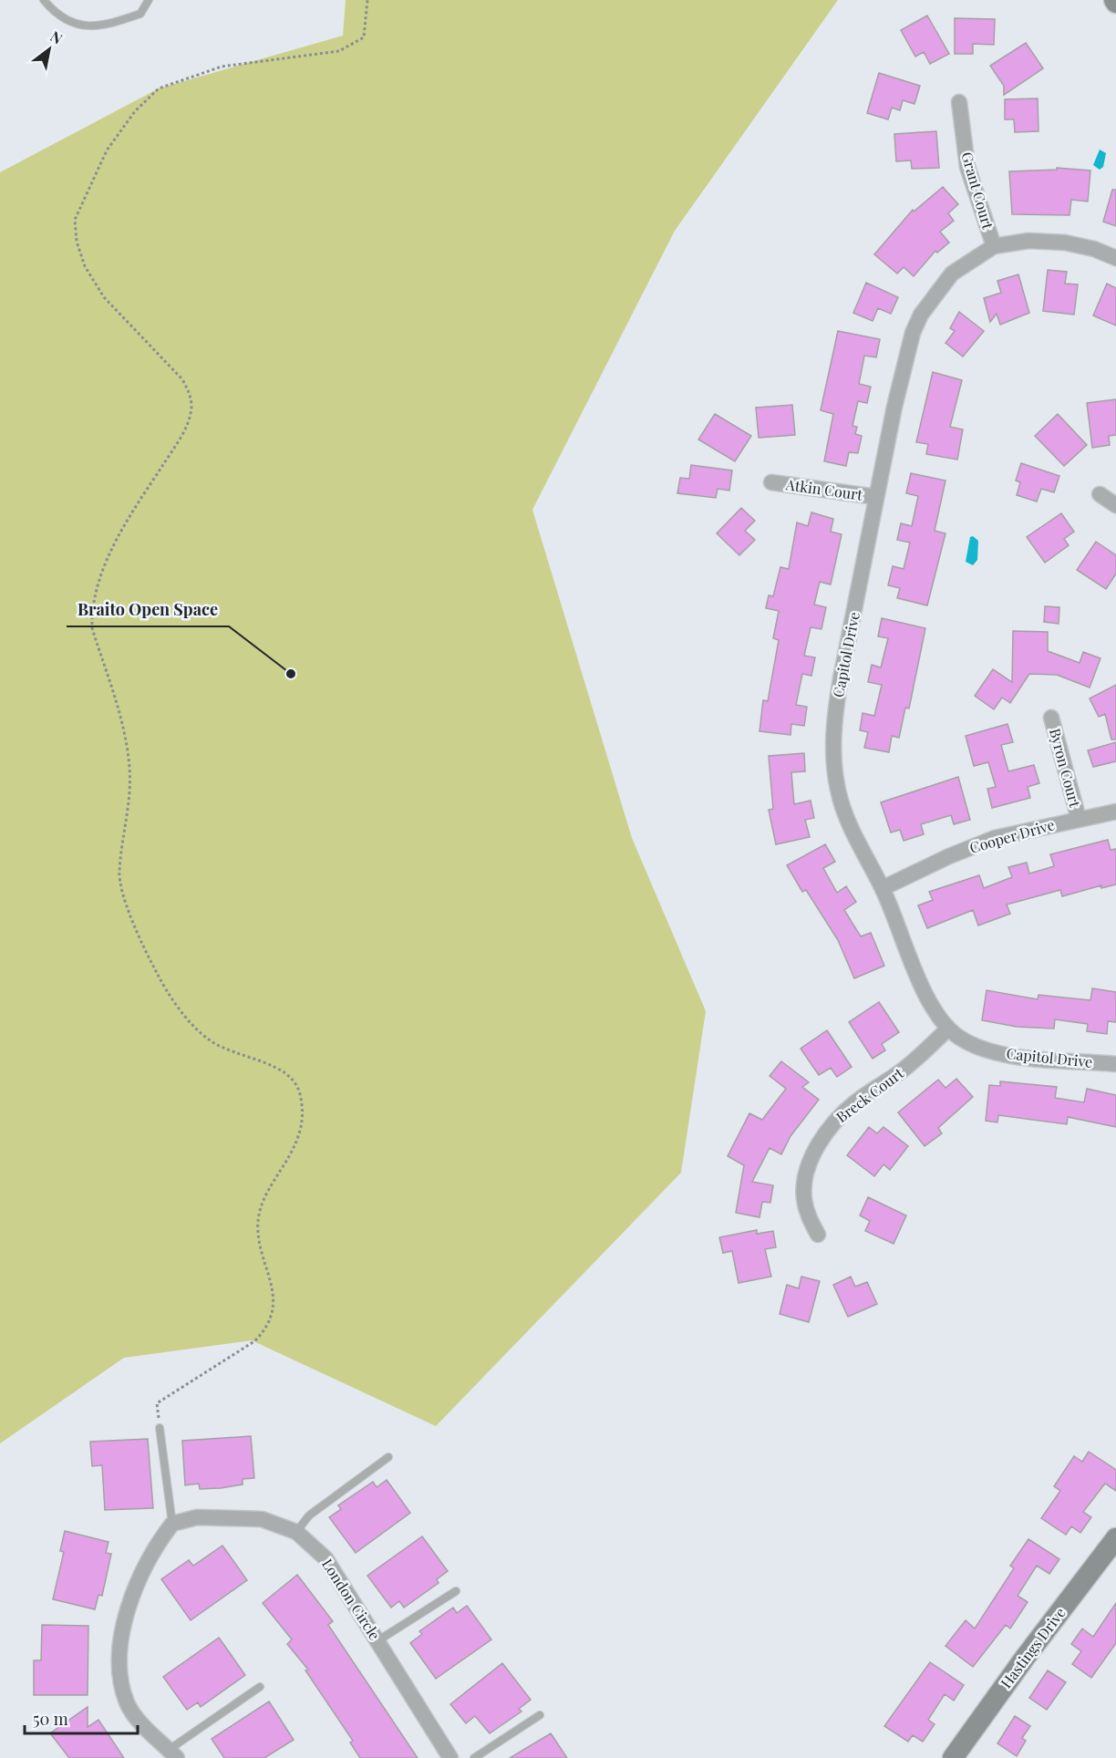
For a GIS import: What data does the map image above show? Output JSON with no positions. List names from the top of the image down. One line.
{"streets":{"street":["Grant Court","Atkin Court","Capitol Drive","Byron Court","Cooper Drive","Breck Court","London Circle","Hastings Drive"]},"crossings":[["Grant Court","Capitol Drive"],["Atkin Court","Capitol Drive"],["Capitol Drive","Cooper Drive"],["Capitol Drive","Breck Court"],["Byron Court","Cooper Drive"]],"places":["Braito Open Space"],"scale_bar":"50 m","north":"top right"}
